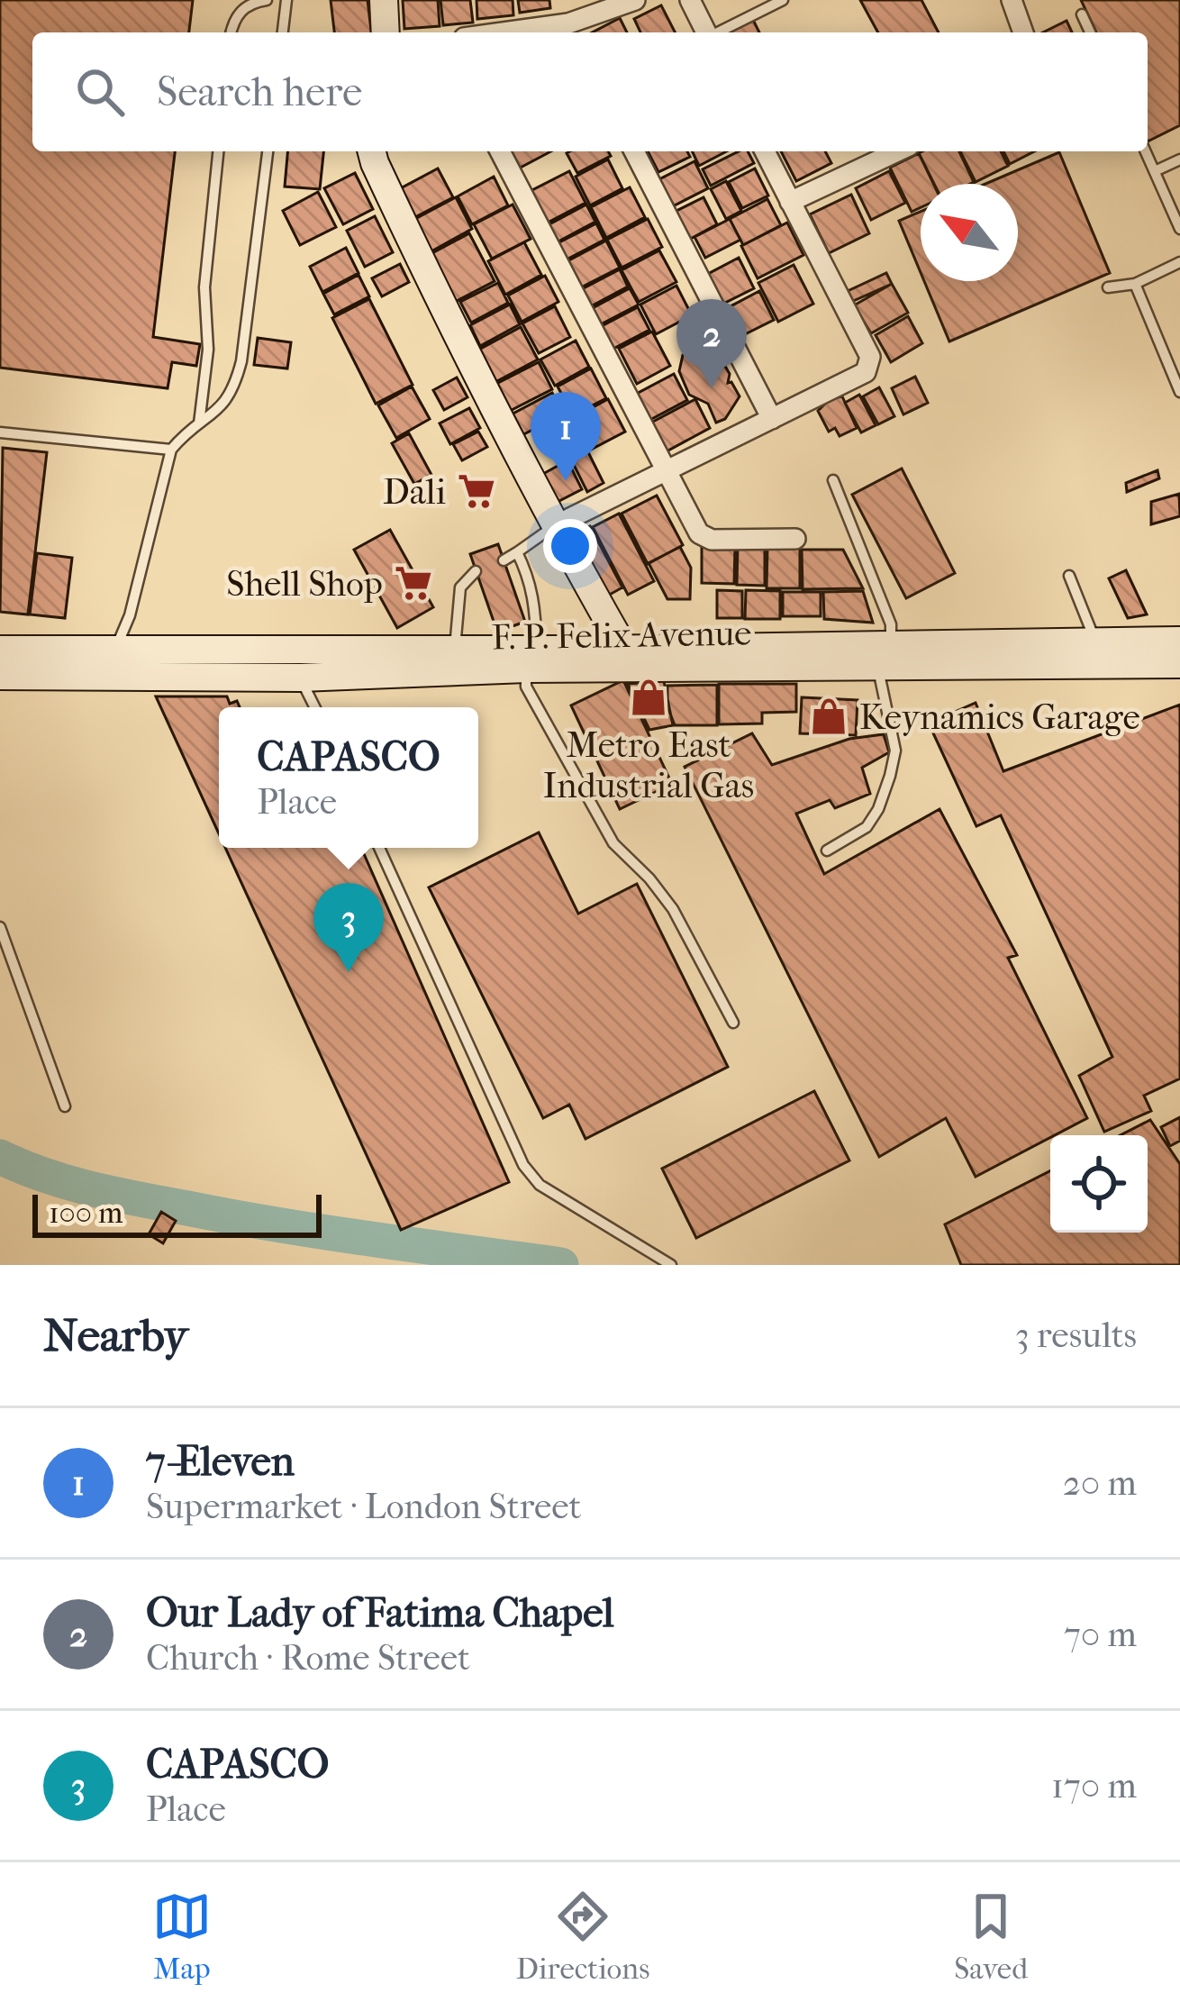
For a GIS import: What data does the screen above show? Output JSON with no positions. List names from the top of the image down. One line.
{"streets":{"main road":["F. P. Felix Avenue"]},"places":{"supermarket":["Dali","Shell Shop"],"shop":["Metro East Industrial Gas","Keynamics Garage"]},"scale_bar":"100 m","north":"top left","page":{"search":"Search here","pins":["2","1","3"],"popup":["CAPASCO","Place"],"scale":"100 m","heading":["Nearby","3 results"],"list":[{"mark":"1","name":"7-Eleven","note":"Supermarket · London Street","value":"20 m"},{"mark":"2","name":"Our Lady of Fatima Chapel","note":"Church · Rome Street","value":"70 m"},{"mark":"3","name":"CAPASCO","note":"Place","value":"170 m"}],"nav":["Map","Directions","Saved"]}}
